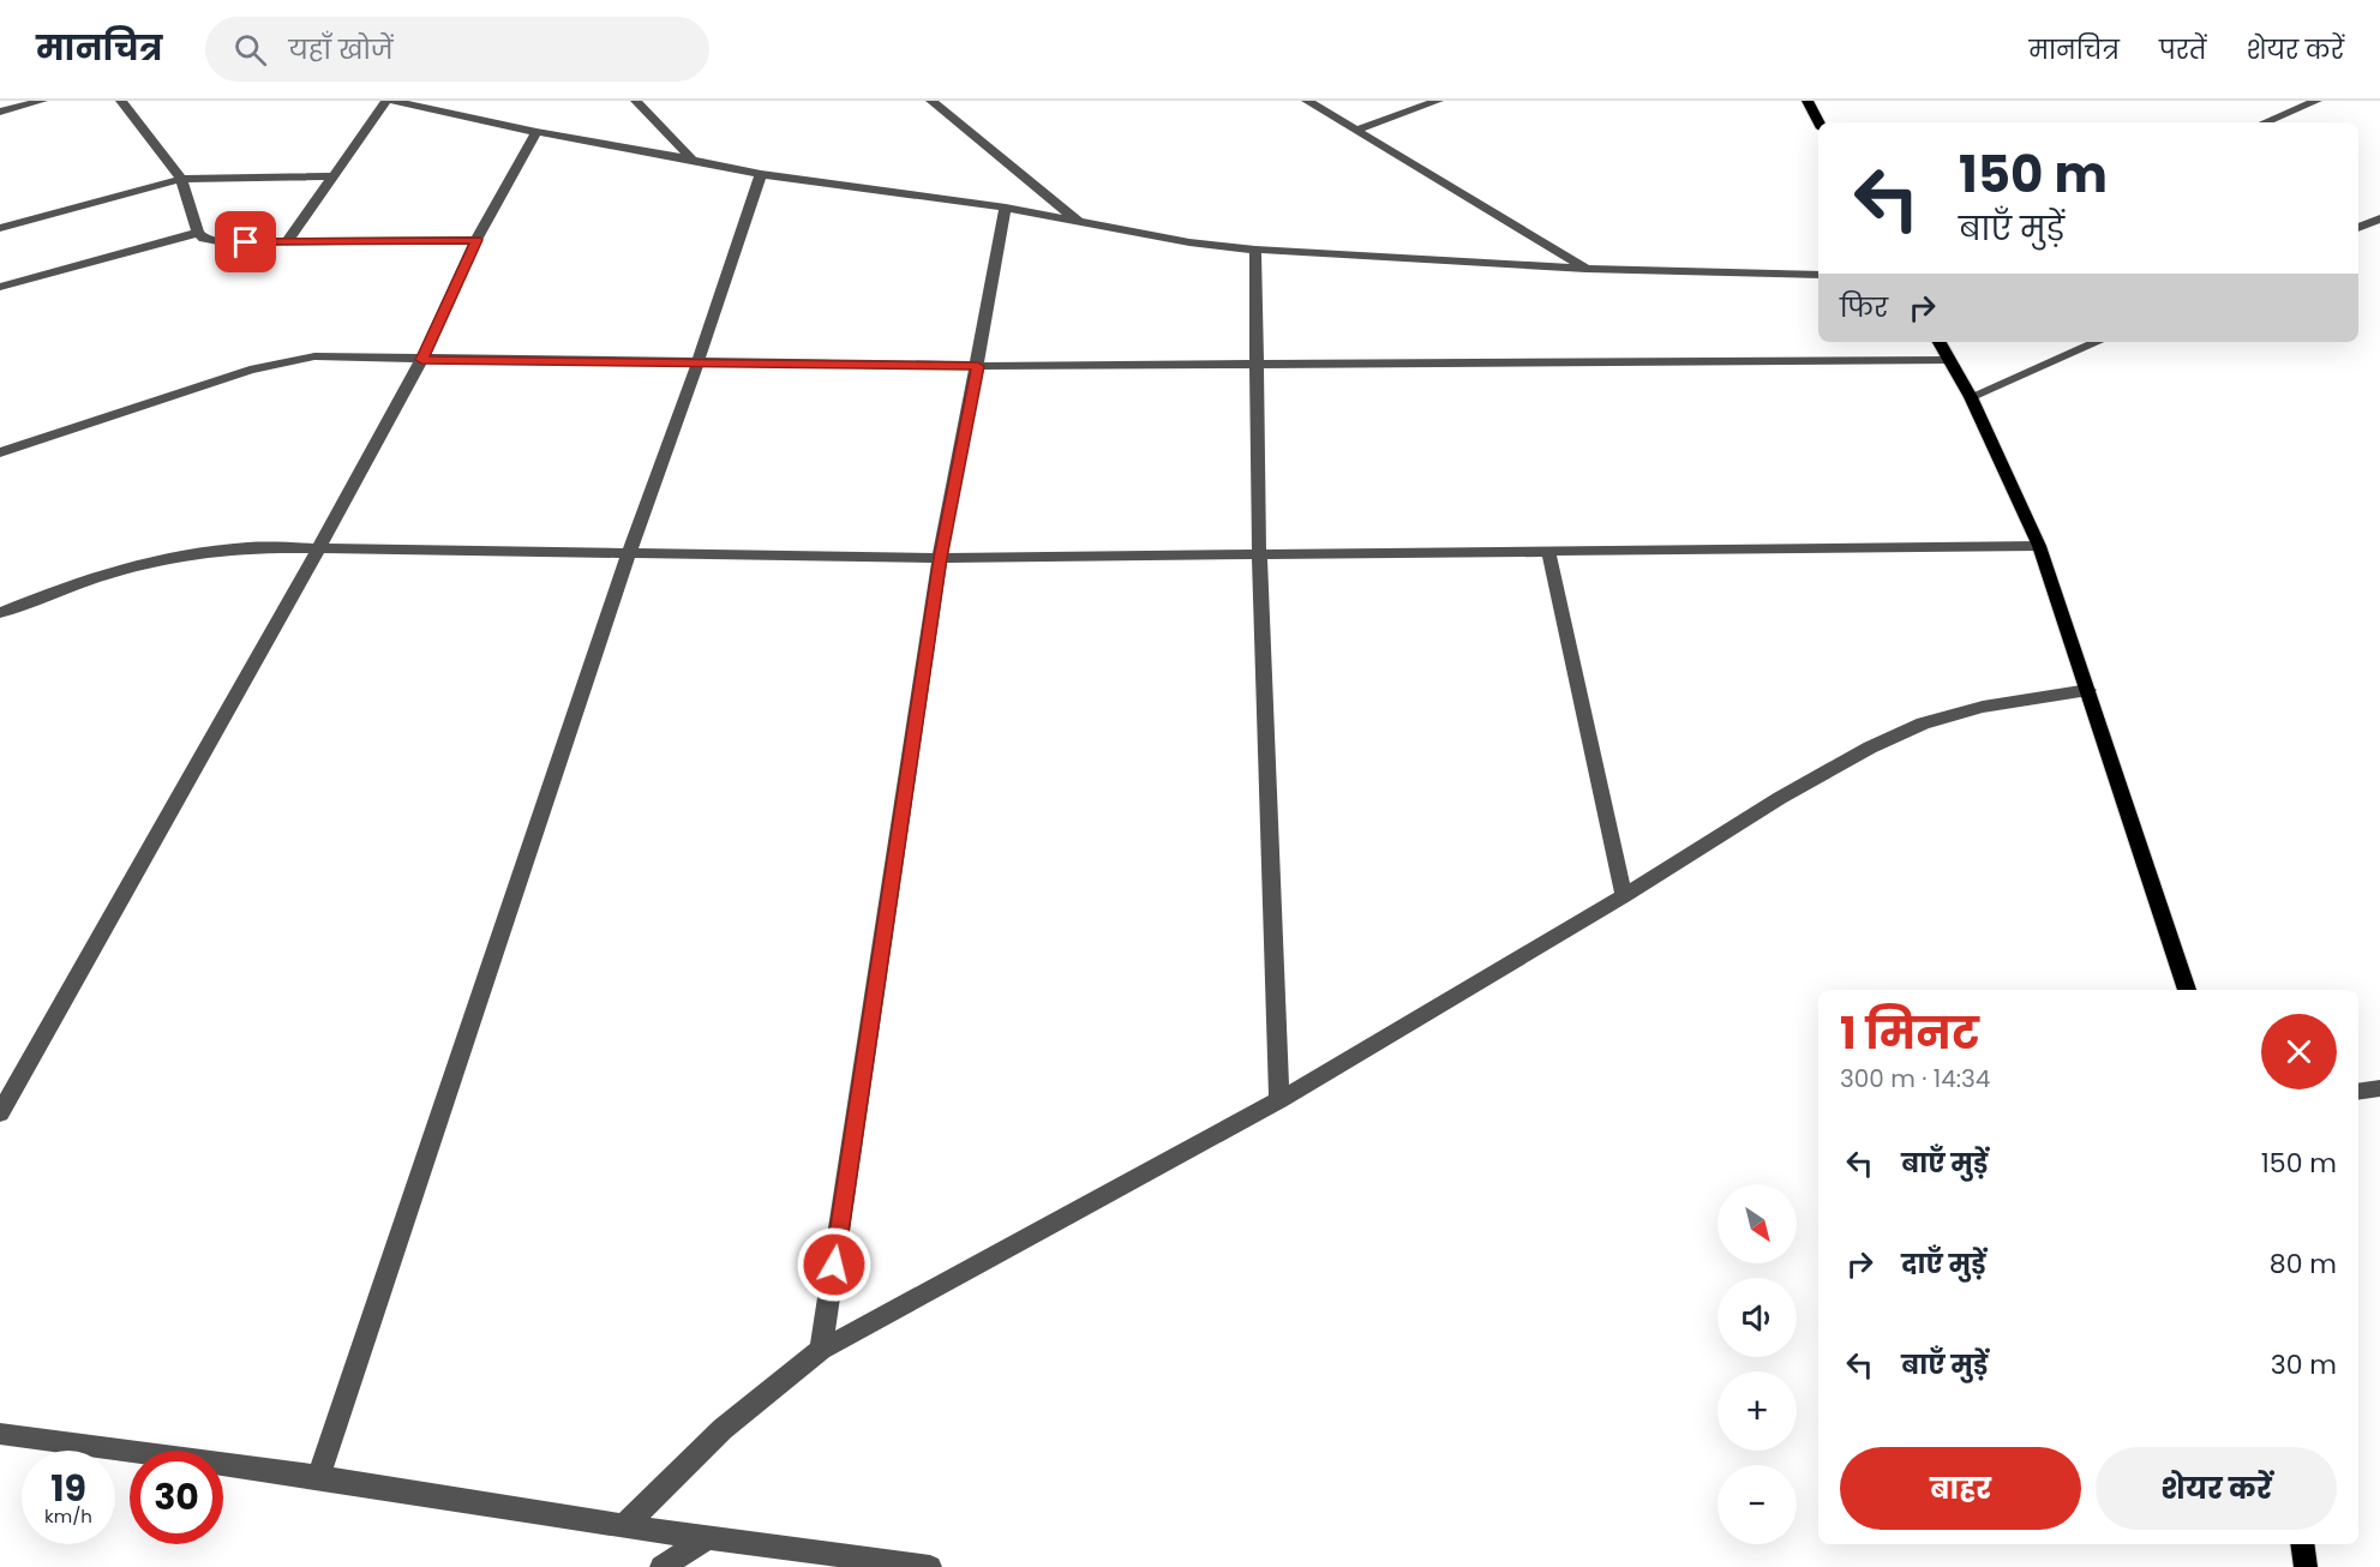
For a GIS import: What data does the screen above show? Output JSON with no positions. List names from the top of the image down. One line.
{"north":"bottom right","page":{"header":"मानचित्र","search":"यहाँ खोजें","nav":["मानचित्र","परतें","शेयर करें"],"turn":["150 m","बाएँ मुड़ें"],"then":"फिर","heading":["1 मिनट","300 m · 14:34"],"list":[{"name":"बाएँ मुड़ें","value":"150 m"},{"name":"दाएँ मुड़ें","value":"80 m"},{"name":"बाएँ मुड़ें","value":"30 m"}],"map_buttons":["+","−"],"buttons":["बाहर","शेयर करें"],"speed":"19 km/h","limit":"30"}}
